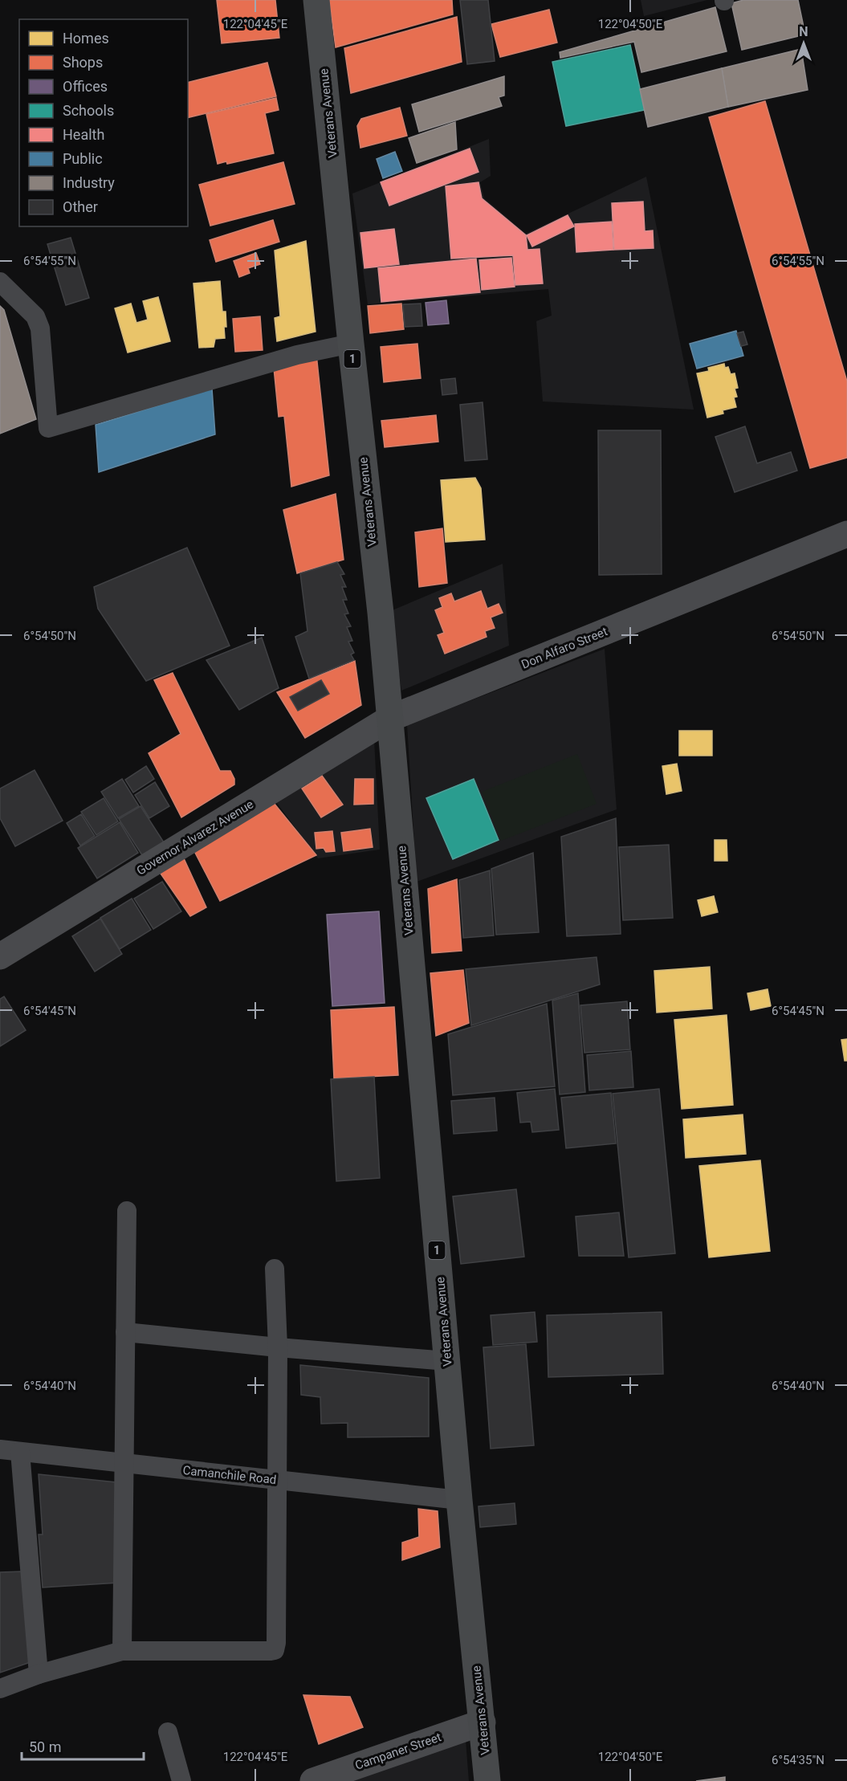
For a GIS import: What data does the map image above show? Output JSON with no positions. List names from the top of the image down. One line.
{"streets":{"main road":["Veterans Avenue","1","Don Alfaro Street","Governor Alvarez Avenue","Campaner Street"],"street":["Camanchile Road"]},"crossings":[["Veterans Avenue","Don Alfaro Street"],["Veterans Avenue","Governor Alvarez Avenue"],["Veterans Avenue","Camanchile Road"],["Veterans Avenue","Campaner Street"],["Don Alfaro Street","Governor Alvarez Avenue"]],"legend":["Homes","Shops","Offices","Schools","Health","Public","Industry","Other"],"scale_bar":"50 m","north":"top","coordinates":["122°04'45\"E","122°04'50\"E","6°54'55\"N","6°54'50\"N","6°54'45\"N","6°54'40\"N","6°54'35\"N"]}
